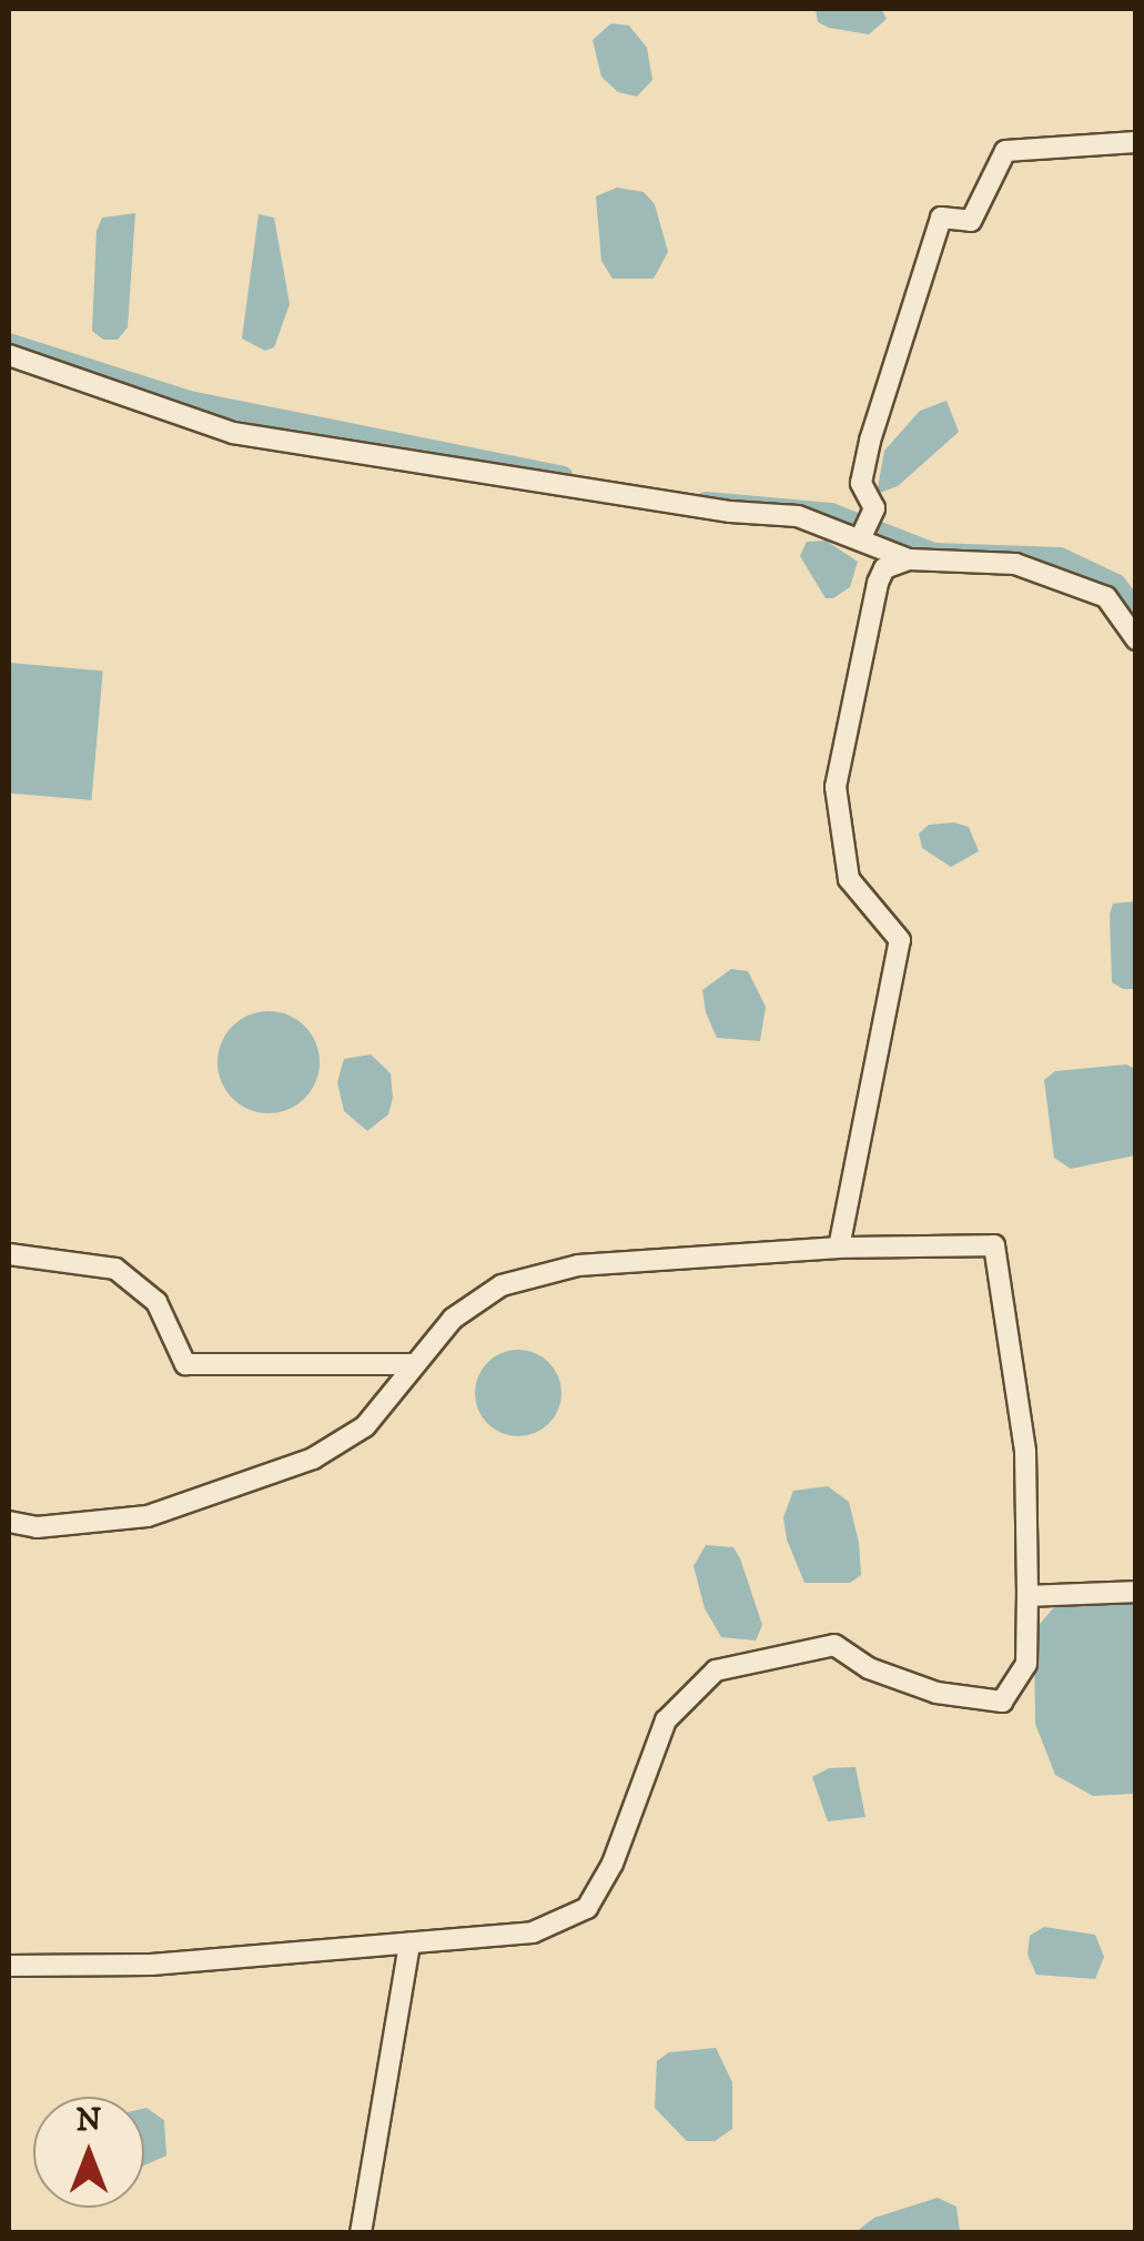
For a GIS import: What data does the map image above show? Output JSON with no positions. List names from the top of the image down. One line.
{"north":"top"}
